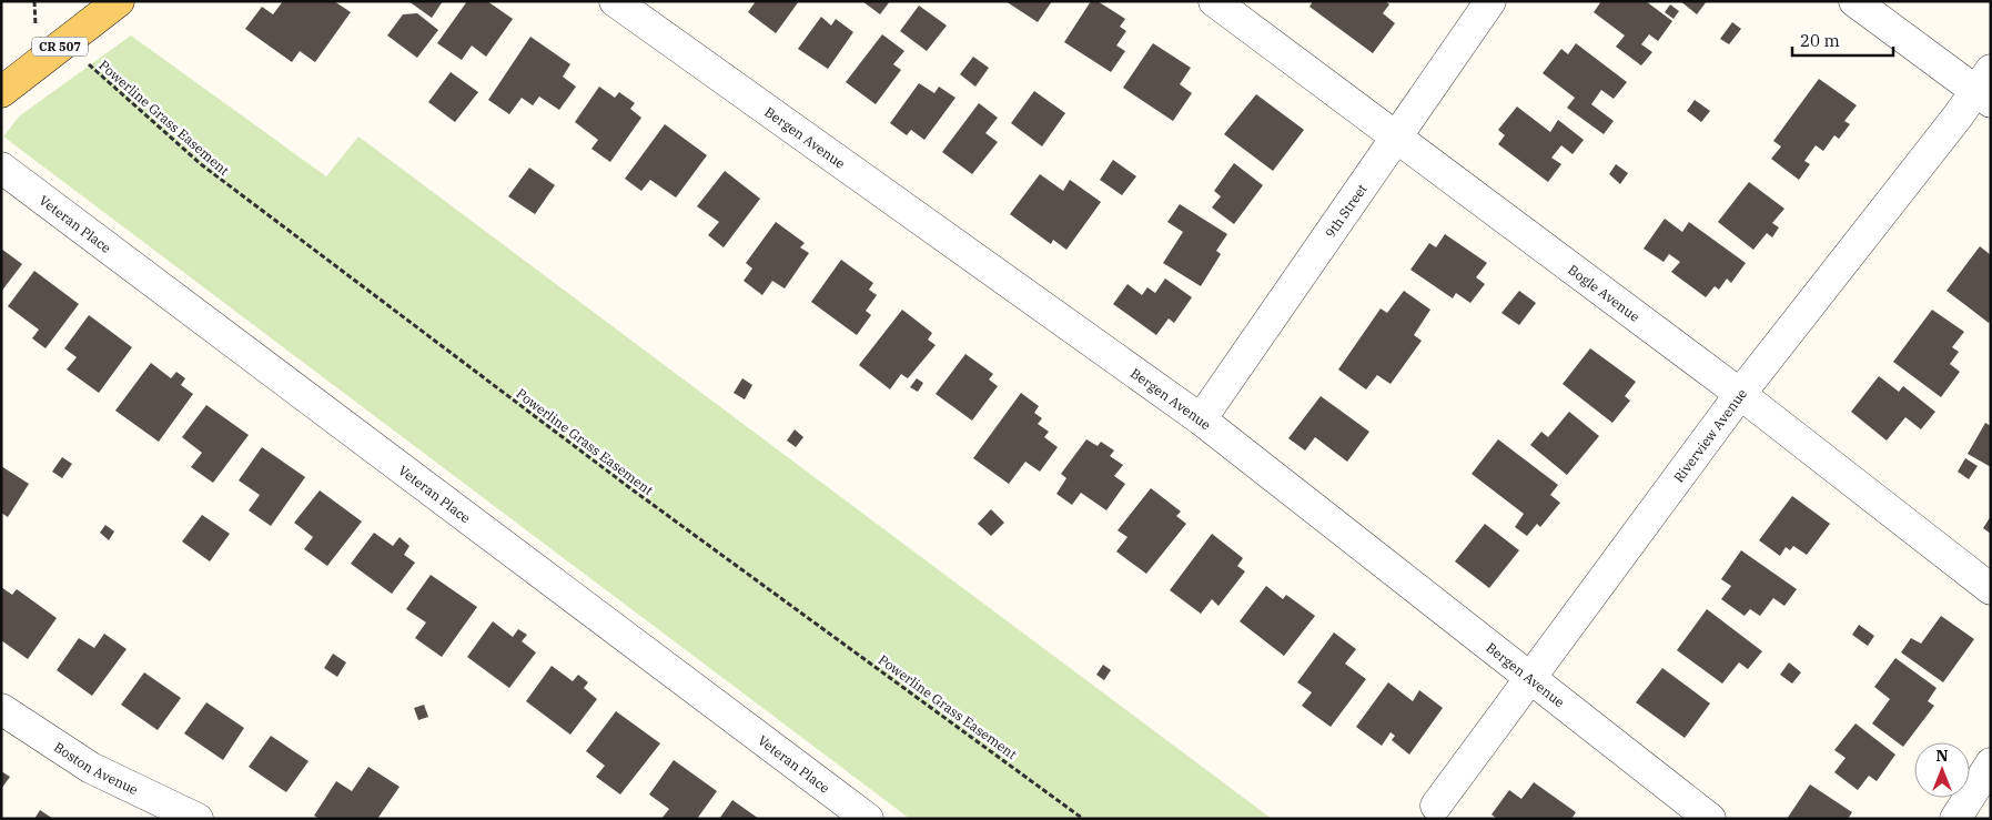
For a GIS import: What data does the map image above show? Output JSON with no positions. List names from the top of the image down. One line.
{"streets":{"main road":["CR 507"],"street":["Bergen Avenue","9th Street","Veteran Place","Bogle Avenue","Riverview Avenue","Boston Avenue"],"path":["Powerline Grass Easement"]},"crossings":[["Bergen Avenue","9th Street"],["Bergen Avenue","Riverview Avenue"],["9th Street","Bogle Avenue"],["Bogle Avenue","Riverview Avenue"]],"scale_bar":"20 m","north":"top"}
